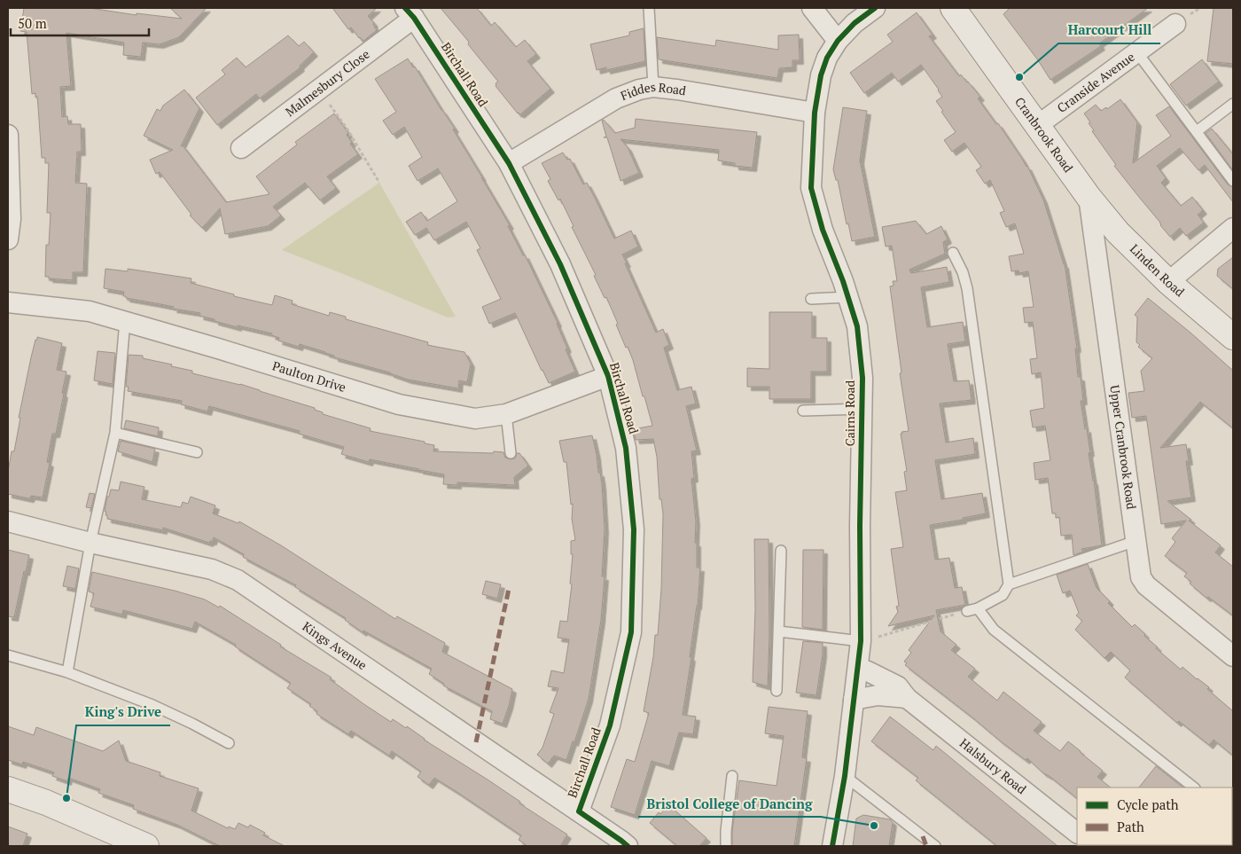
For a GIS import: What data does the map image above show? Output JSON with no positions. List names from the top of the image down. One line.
{"streets":{"main road":["Cranbrook Road","Linden Road"],"street":["Birchall Road","Cranside Avenue","Malmesbury Close","Fiddes Road","Paulton Drive","Cairns Road","Upper Cranbrook Road","Kings Avenue","Halsbury Road"]},"crossings":[["Birchall Road","Malmesbury Close"],["Birchall Road","Fiddes Road"],["Birchall Road","Paulton Drive"],["Birchall Road","Kings Avenue"],["Cranside Avenue","Cranbrook Road"],["Fiddes Road","Cairns Road"],["Cranbrook Road","Linden Road"],["Cranbrook Road","Upper Cranbrook Road"],["Linden Road","Upper Cranbrook Road"],["Cairns Road","Halsbury Road"]],"places":["Harcourt Hill","King's Drive","Bristol College of Dancing"],"legend":["Cycle path","Path"],"scale_bar":"50 m"}
